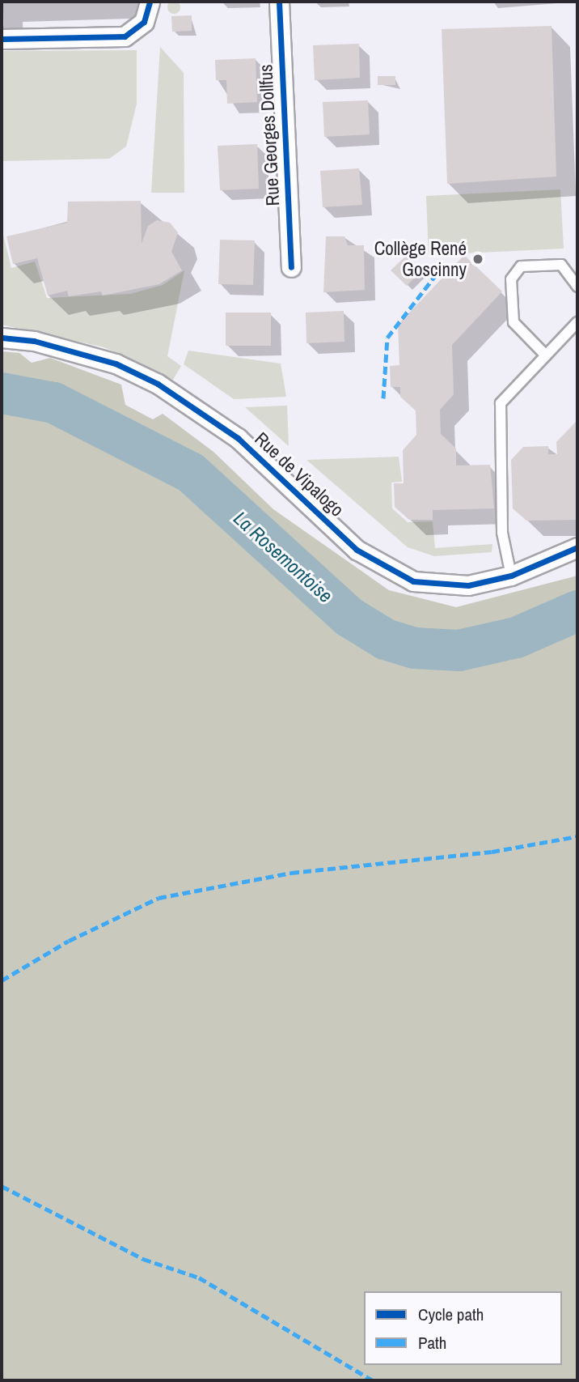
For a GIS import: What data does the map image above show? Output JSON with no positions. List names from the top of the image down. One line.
{"streets":{"street":["Rue Georges Dollfus","Rue de Vipalogo"]},"water":["La Rosemontoise"],"places":["Collège René Goscinny"],"legend":["Cycle path","Path"]}
